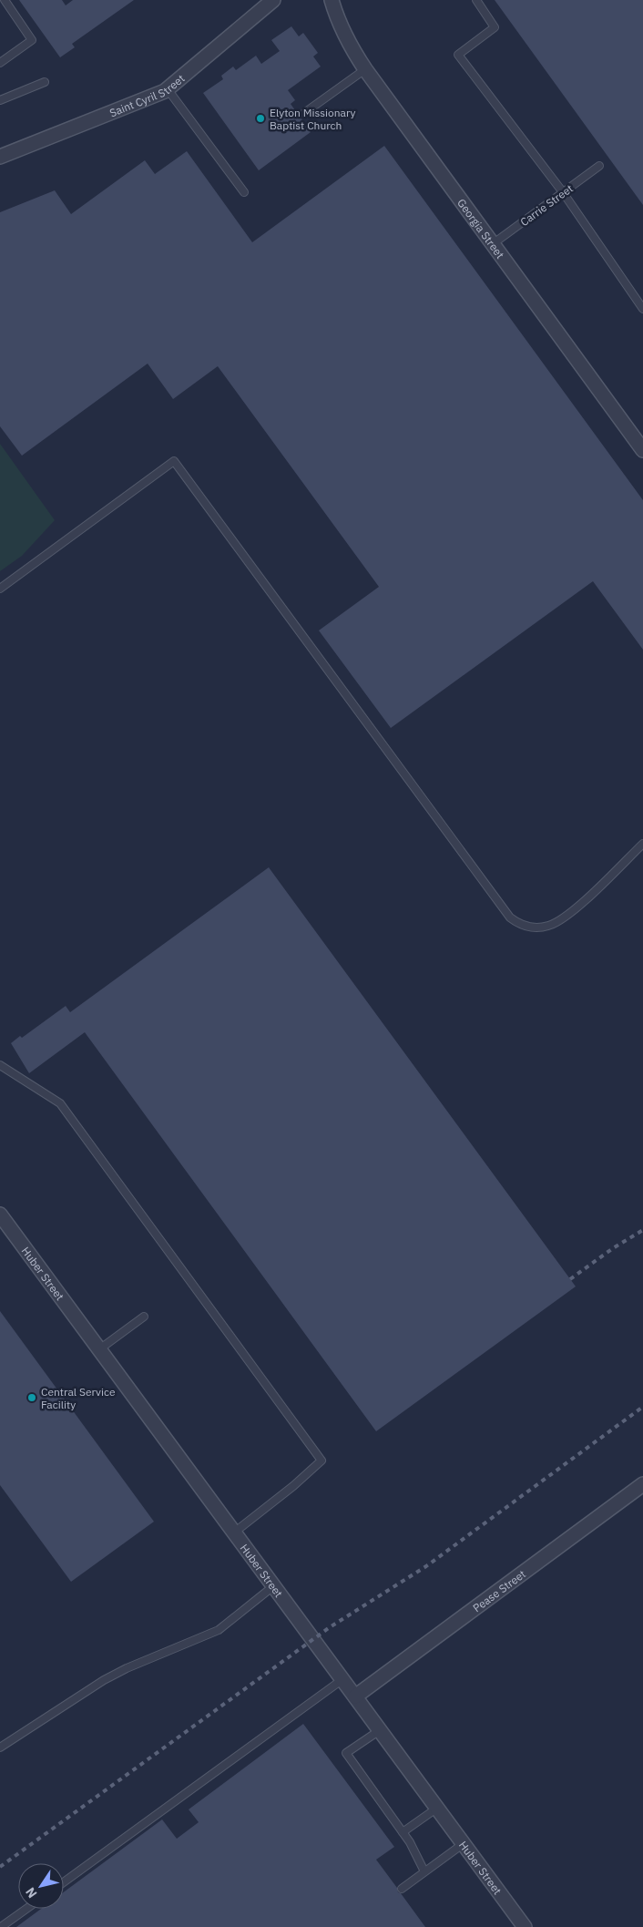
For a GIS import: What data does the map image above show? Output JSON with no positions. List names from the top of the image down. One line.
{"streets":{"street":["Saint Cyril Street","Georgia Street","Huber Street","Pease Street"],"lane":["Carrie Street"]},"crossings":[["Carrie Street","Georgia Street"],["Huber Street","Pease Street"]],"places":["Elyton Missionary Baptist Church","Central Service Facility"],"north":"bottom left"}
